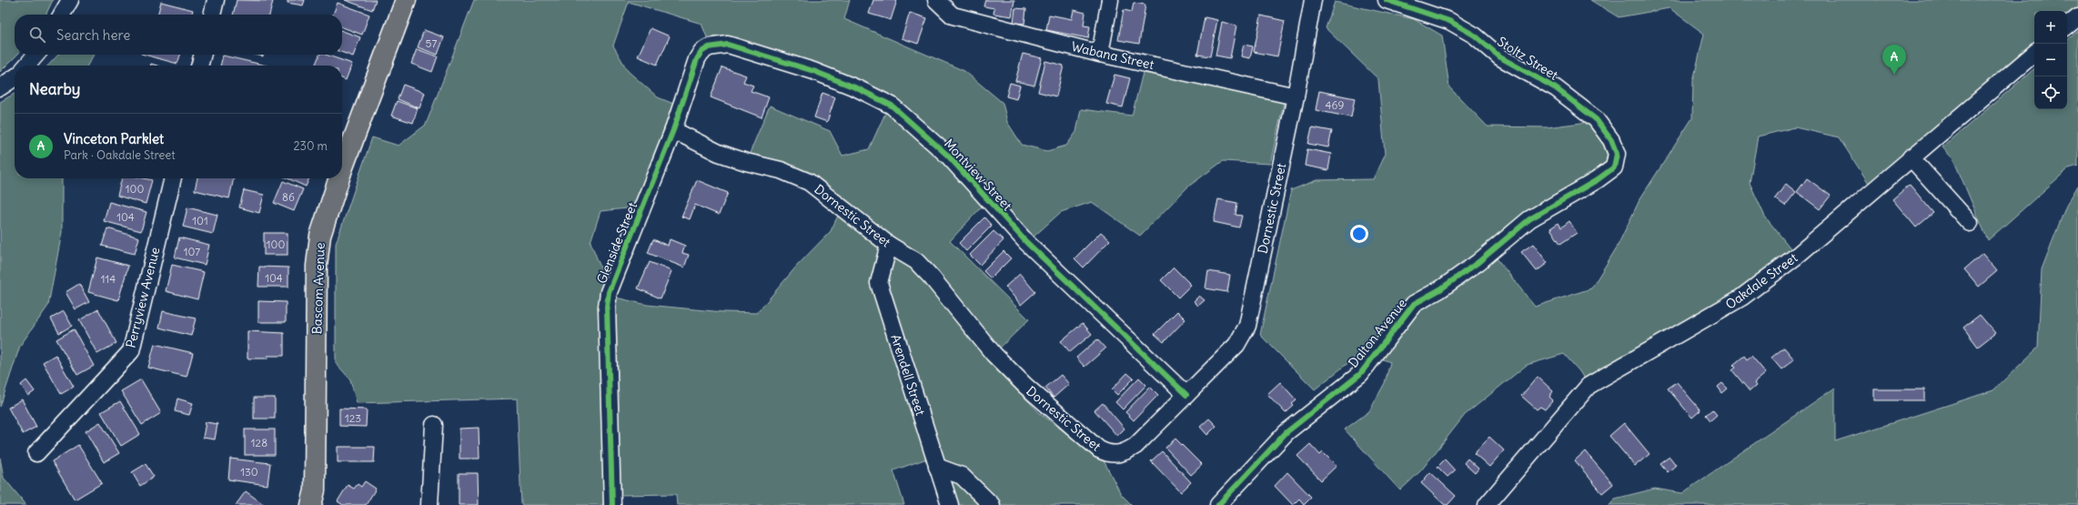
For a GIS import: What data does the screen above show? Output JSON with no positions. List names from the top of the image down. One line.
{"streets":{"main road":["Bascom Avenue"],"street":["Wabana Street","Stoltz Street","Montview Street","Dornestic Street","Glenside Street","Oakdale Street","Perryview Avenue","Dalton Avenue","Arendell Street"]},"crossings":[["Wabana Street","Dornestic Street"],["Stoltz Street","Dalton Avenue"],["Montview Street","Dornestic Street"],["Montview Street","Glenside Street"],["Dornestic Street","Glenside Street"],["Dornestic Street","Arendell Street"]],"house_numbers":["57","469","100","86","104","101","100","107","104","114","123","128","130"],"page":{"map_buttons":["+","−"],"search":"Search here","pins":"A","heading":"Nearby","list":[{"mark":"A","name":"Vinceton Parklet","note":"Park · Oakdale Street","value":"230 m"}]}}
